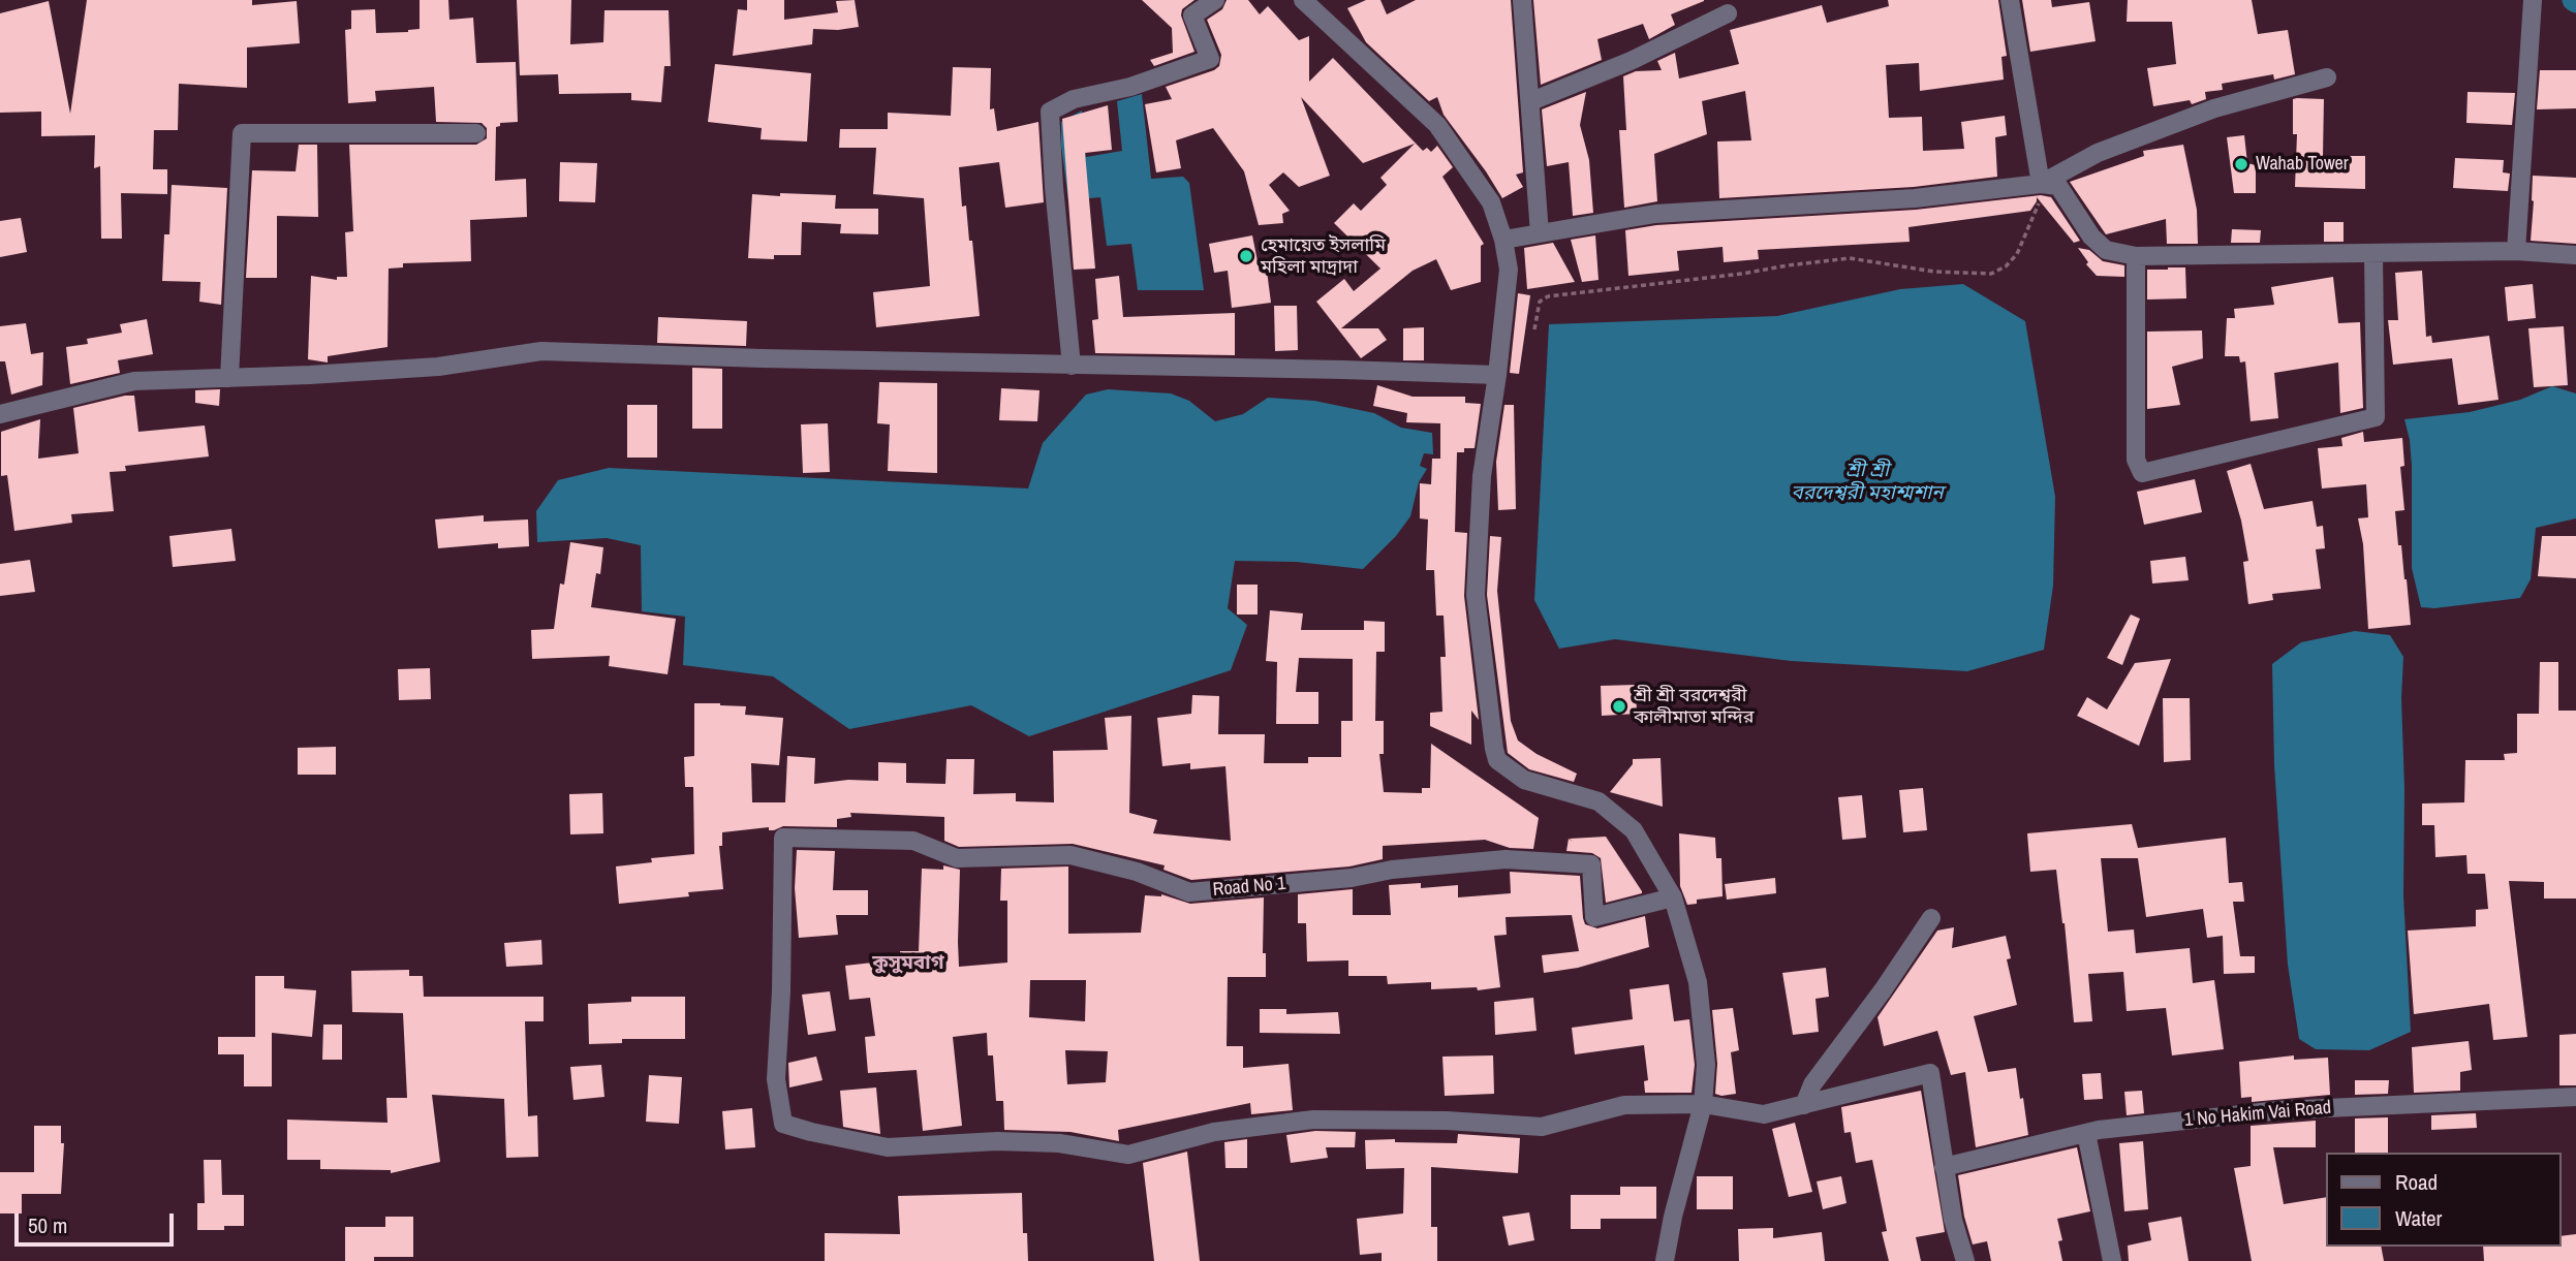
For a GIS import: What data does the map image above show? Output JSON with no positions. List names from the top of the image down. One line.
{"streets":{"street":["Road No 1","1 No Hakim Vai Road"]},"districts":["কুসুমবাগ"],"water":["শ্রী শ্রী বরদেশ্বরী মহাশ্মশান"],"places":["Wahab Tower","হেমায়েত ইসলামি মহিলা মাদ্রাদা","শ্রী শ্রী বরদেশ্বরী কালীমাতা মন্দির"],"legend":["Road","Water"],"scale_bar":"50 m"}
